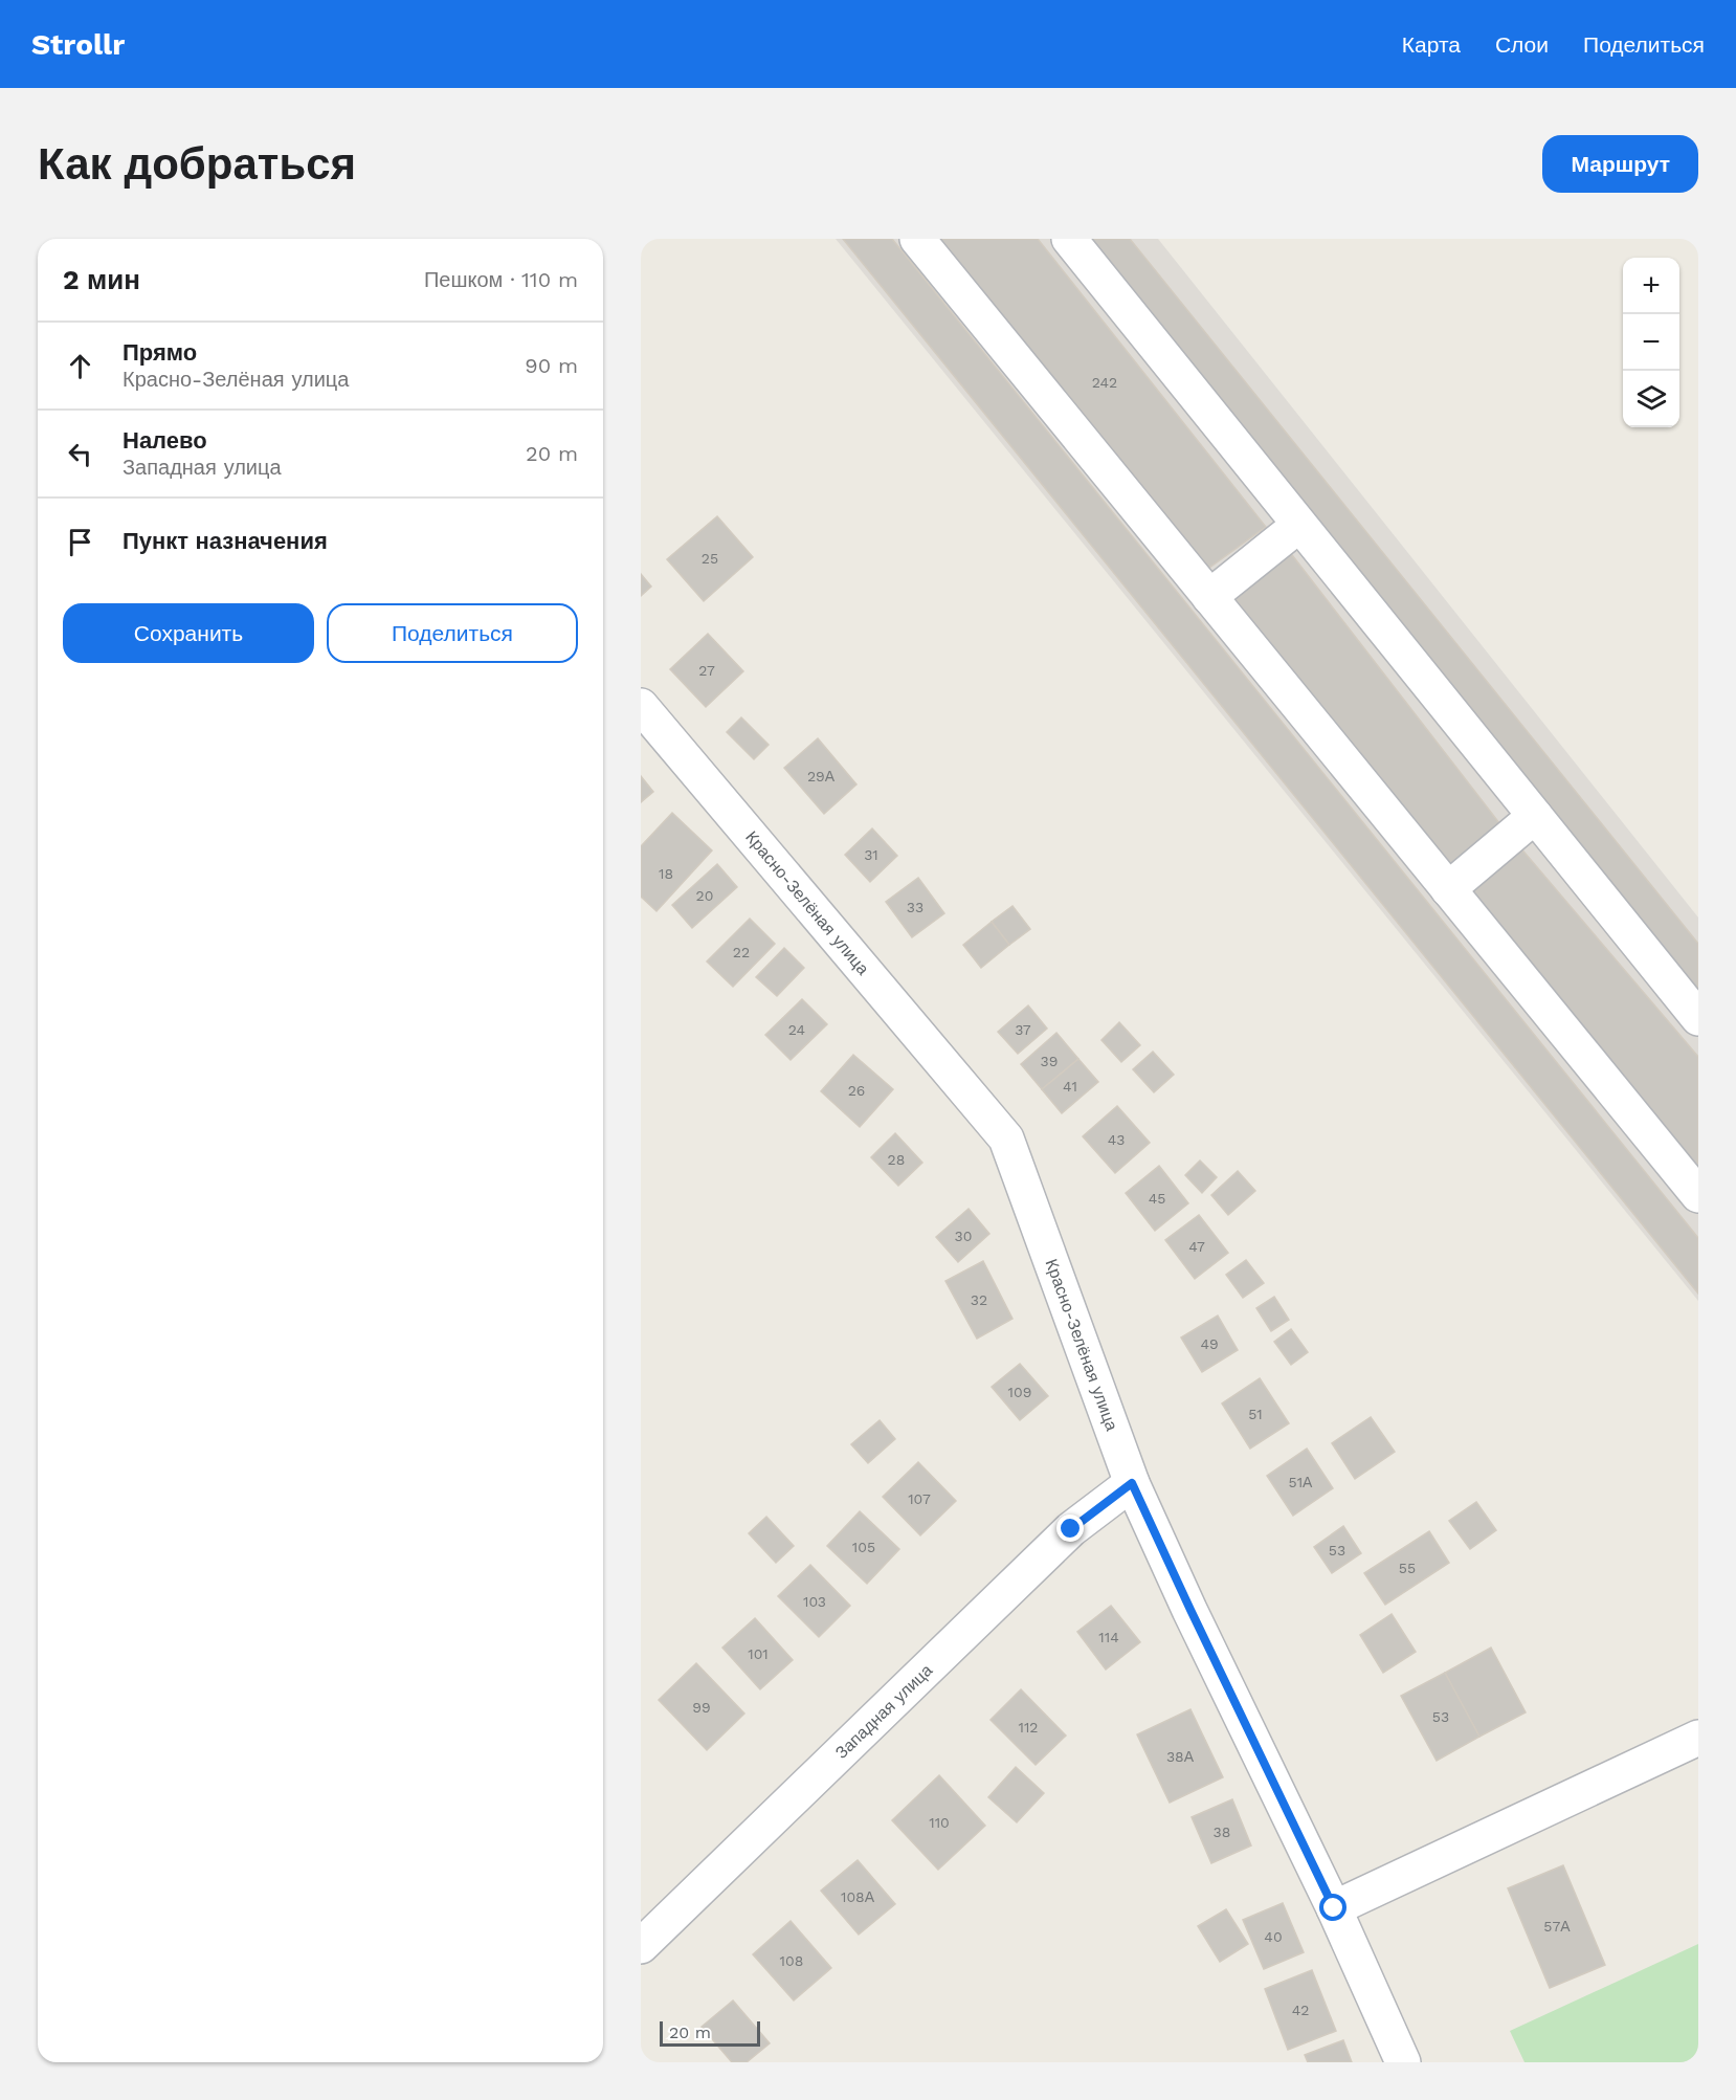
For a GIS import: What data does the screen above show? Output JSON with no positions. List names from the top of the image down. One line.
{"streets":{"street":["Красно-Зелёная улица","Западная улица"]},"crossings":[["Красно-Зелёная улица","Западная улица"]],"house_numbers":["242","25","27","29А","31","18","20","33","22","24","37","39","41","26","43","28","45","30","47","32","49","109","51","51А","107","105","53","55","103","114","101","99","53","112","38А","110","38","108А","57А","40","108","42"],"scale_bar":"20 m","page":{"header":"Strollr","nav":["Карта","Слои","Поделиться"],"buttons":["Маршрут",["Сохранить","Поделиться"]],"title":"Как добраться","heading":["2 мин","Пешком · 110 m"],"map_buttons":["+","−"],"list":[["Прямо","Красно-Зелёная улица","90 m"],["Налево","Западная улица","20 m"],"Пункт назначения"],"scale":"20 m"}}
